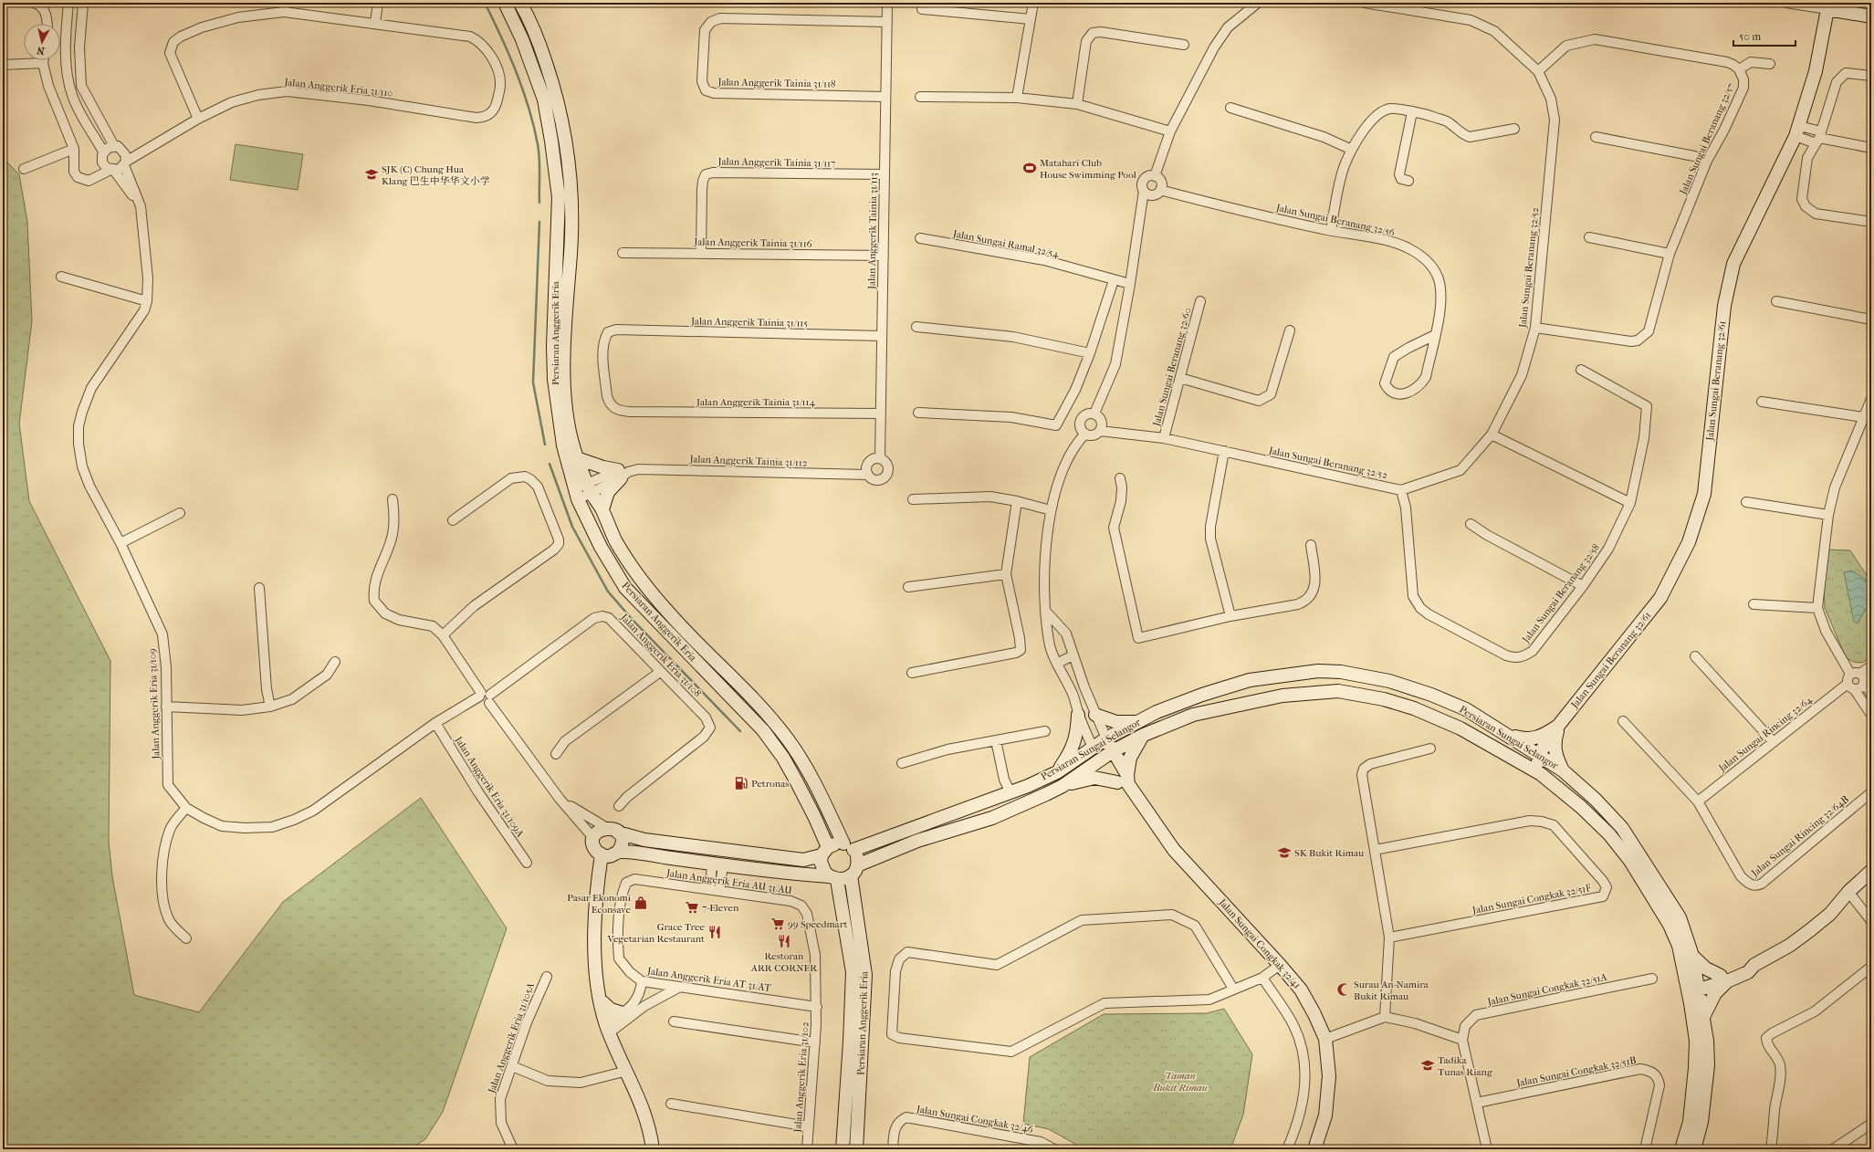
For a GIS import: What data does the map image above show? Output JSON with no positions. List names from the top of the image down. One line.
{"streets":{"main road":["Persiaran Anggerik Eria","Jalan Sungai Beranang 32/61","Persiaran Sungai Selangor","Jalan Sungai Congkak 32/41"],"street":["Jalan Anggerik Tainia 31/118","Jalan Anggerik Eria 31/110","Jalan Sungai Beranang 32/57","Jalan Anggerik Tainia 31/117","Jalan Sungai Beranang 32/56","Jalan Anggerik Tainia 31/113","Jalan Anggerik Tainia 31/116","Jalan Sungai Ramal 32/54","Jalan Sungai Beranang 32/52","Jalan Anggerik Tainia 31/115","Jalan Sungai Beranang 32/60","Jalan Anggerik Tainia 31/114","Jalan Anggerik Tainia 31/112","Jalan Sungai Beranang 32/58","Jalan Anggerik Eria 31/108","Jalan Anggerik Eria 31/109","Jalan Sungai Rincing 32/64","Jalan Anggerik Eria 31/109A","Jalan Sungai Rincing 32/64B","Jalan Anggerik Eria AU 31/AU","Jalan Sungai Congkak 32/51F","Jalan Anggerik Eria AT 31/AT","Jalan Sungai Congkak 32/51A","Jalan Anggerik Eria 31/105A","Jalan Sungai Congkak 32/51B","Jalan Anggerik Eria 31/102","Jalan Sungai Congkak 32/46"]},"crossings":[["Jalan Anggerik Tainia 31/118","Jalan Anggerik Tainia 31/113"],["Jalan Anggerik Eria 31/110","Jalan Anggerik Eria 31/109"],["Jalan Sungai Beranang 32/57","Jalan Sungai Beranang 32/52"],["Jalan Anggerik Tainia 31/117","Jalan Anggerik Tainia 31/113"],["Jalan Anggerik Tainia 31/117","Jalan Anggerik Tainia 31/116"],["Jalan Anggerik Tainia 31/113","Jalan Anggerik Tainia 31/116"],["Jalan Anggerik Tainia 31/113","Jalan Anggerik Tainia 31/115"],["Jalan Anggerik Tainia 31/113","Jalan Anggerik Tainia 31/114"],["Jalan Anggerik Tainia 31/113","Jalan Anggerik Tainia 31/112"],["Jalan Sungai Beranang 32/52","Jalan Sungai Beranang 32/60"],["Jalan Sungai Beranang 32/52","Jalan Sungai Beranang 32/58"],["Jalan Anggerik Tainia 31/115","Jalan Anggerik Tainia 31/114"],["Persiaran Anggerik Eria","Jalan Anggerik Tainia 31/112"],["Persiaran Anggerik Eria","Persiaran Sungai Selangor"],["Jalan Anggerik Eria 31/108","Jalan Anggerik Eria 31/109"],["Jalan Anggerik Eria 31/109","Jalan Anggerik Eria 31/109A"],["Jalan Sungai Rincing 32/64","Jalan Sungai Rincing 32/64B"],["Jalan Anggerik Eria AU 31/AU","Jalan Anggerik Eria AT 31/AT"],["Jalan Anggerik Eria AU 31/AU","Jalan Anggerik Eria 31/102"],["Jalan Anggerik Eria AT 31/AT","Jalan Anggerik Eria 31/102"]],"parks":["Taman Bukit Rimau"],"places":{"sports":["Matahari Club House Swimming Pool"],"school or university":["SJK (C) Chung Hua Klang 巴生中华华文小学","SK Bukit Rimau","Tadika Tunas Riang"],"fuel station":["Petronas"],"shop":["Pasar Ekonomi Econsave"],"supermarket":["7-Eleven","99 Speedmart"],"restaurant":["Grace Tree Vegetarian Restaurant","Restoran ARR CORNER"],"mosque":["Surau An-Namira Bukit Rimau"]},"scale_bar":"50 m","north":"bottom"}
